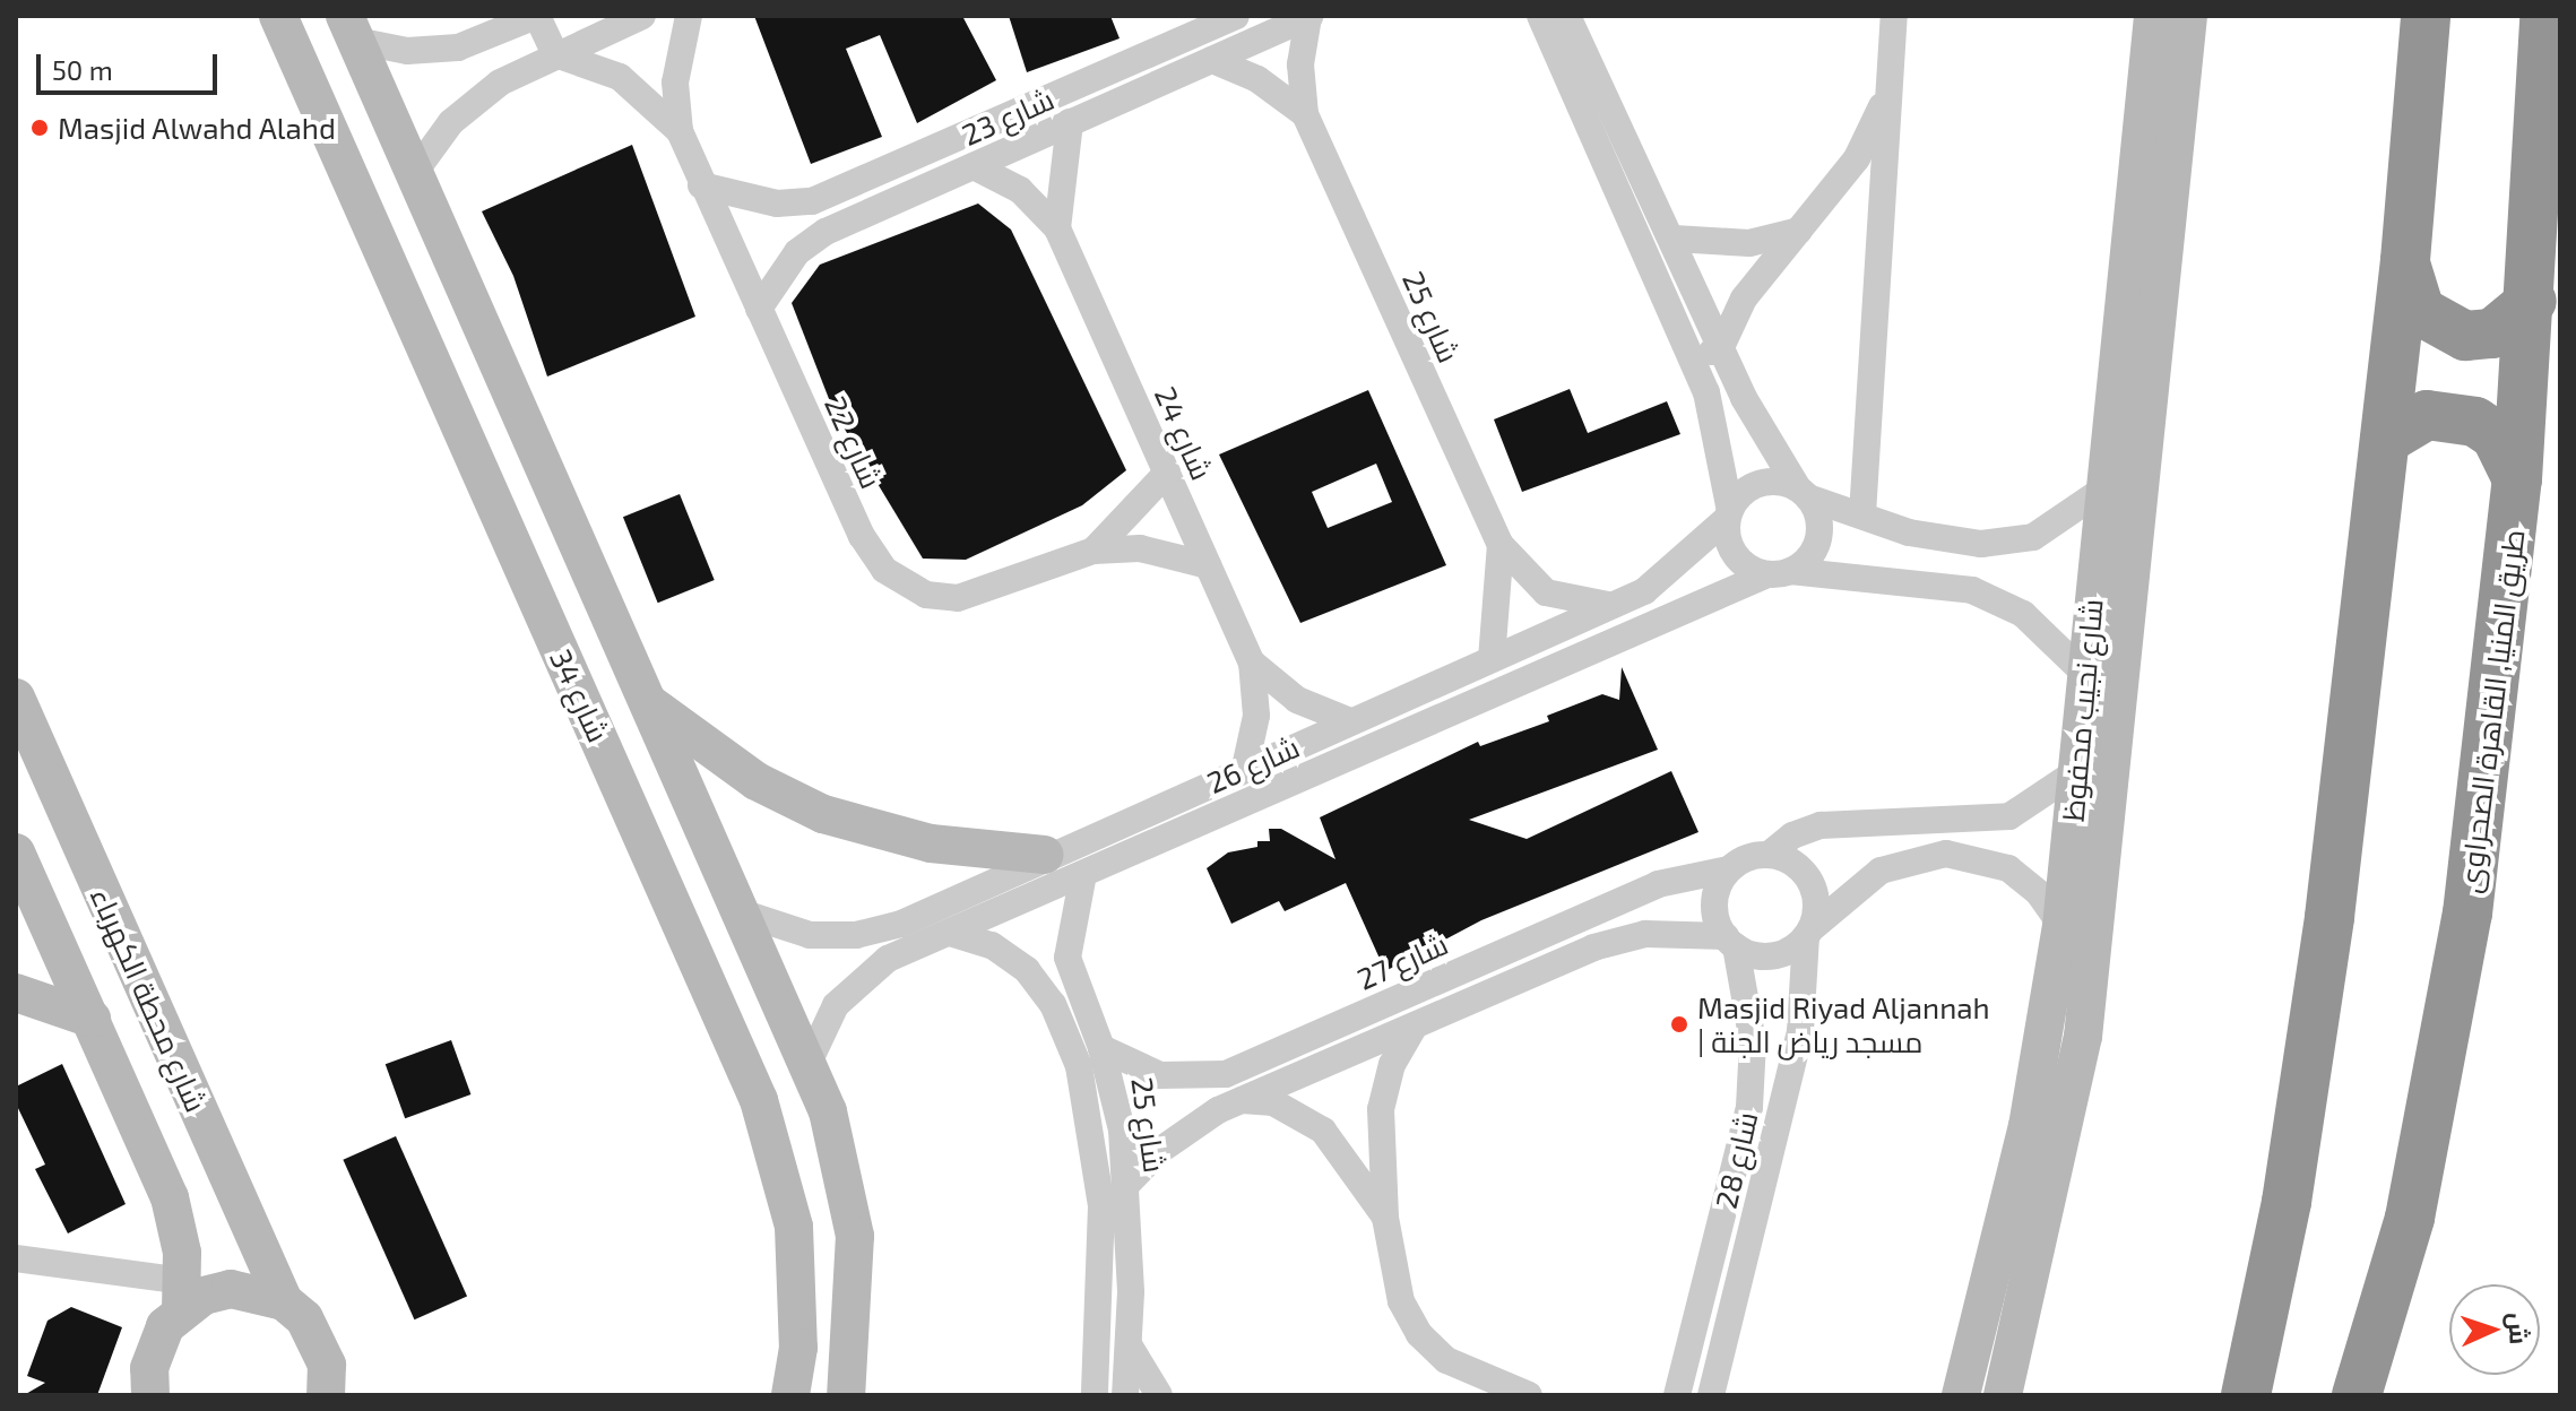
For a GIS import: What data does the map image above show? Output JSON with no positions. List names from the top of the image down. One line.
{"streets":{"highway":["طريق المنيا, القاهرة الصحراوى"],"street":["شارع 23","شارع 25","شارع 24","شارع 22","شارع 34","شارع نجيب محفوظ","شارع 26","شارع 27","شارع محطة الكهرباء","شارع 28"]},"crossings":[["شارع 23","شارع 25"],["شارع 23","شارع 24"],["شارع 23","شارع 22"],["شارع 25","شارع 26"],["شارع 25","شارع 27"],["شارع 24","شارع 22"],["شارع 24","شارع 26"],["شارع 34","شارع 26"],["شارع نجيب محفوظ","شارع 26"],["شارع 27","شارع 28"]],"places":["Masjid Alwahd Alahd","Masjid Riyad Aljannah | مسجد رياض الجنة"],"scale_bar":"50 m","north":"right"}
